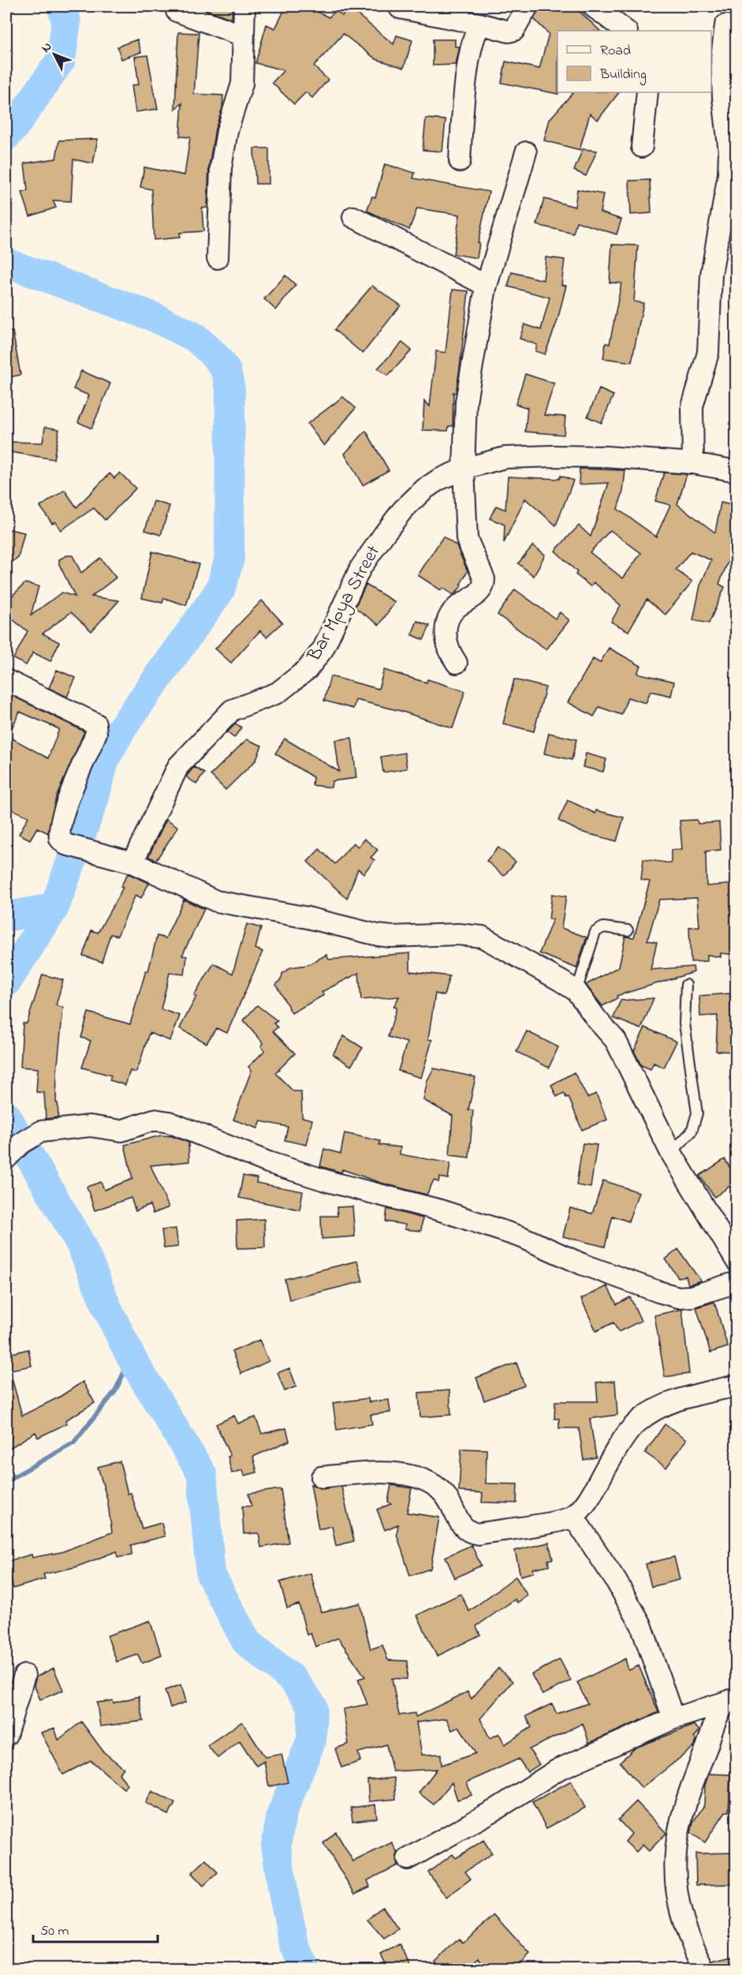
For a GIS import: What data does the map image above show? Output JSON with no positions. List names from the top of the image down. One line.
{"streets":{"street":["Bar Mpya Street"]},"legend":["Road","Building"],"scale_bar":"50 m","north":"top left"}
